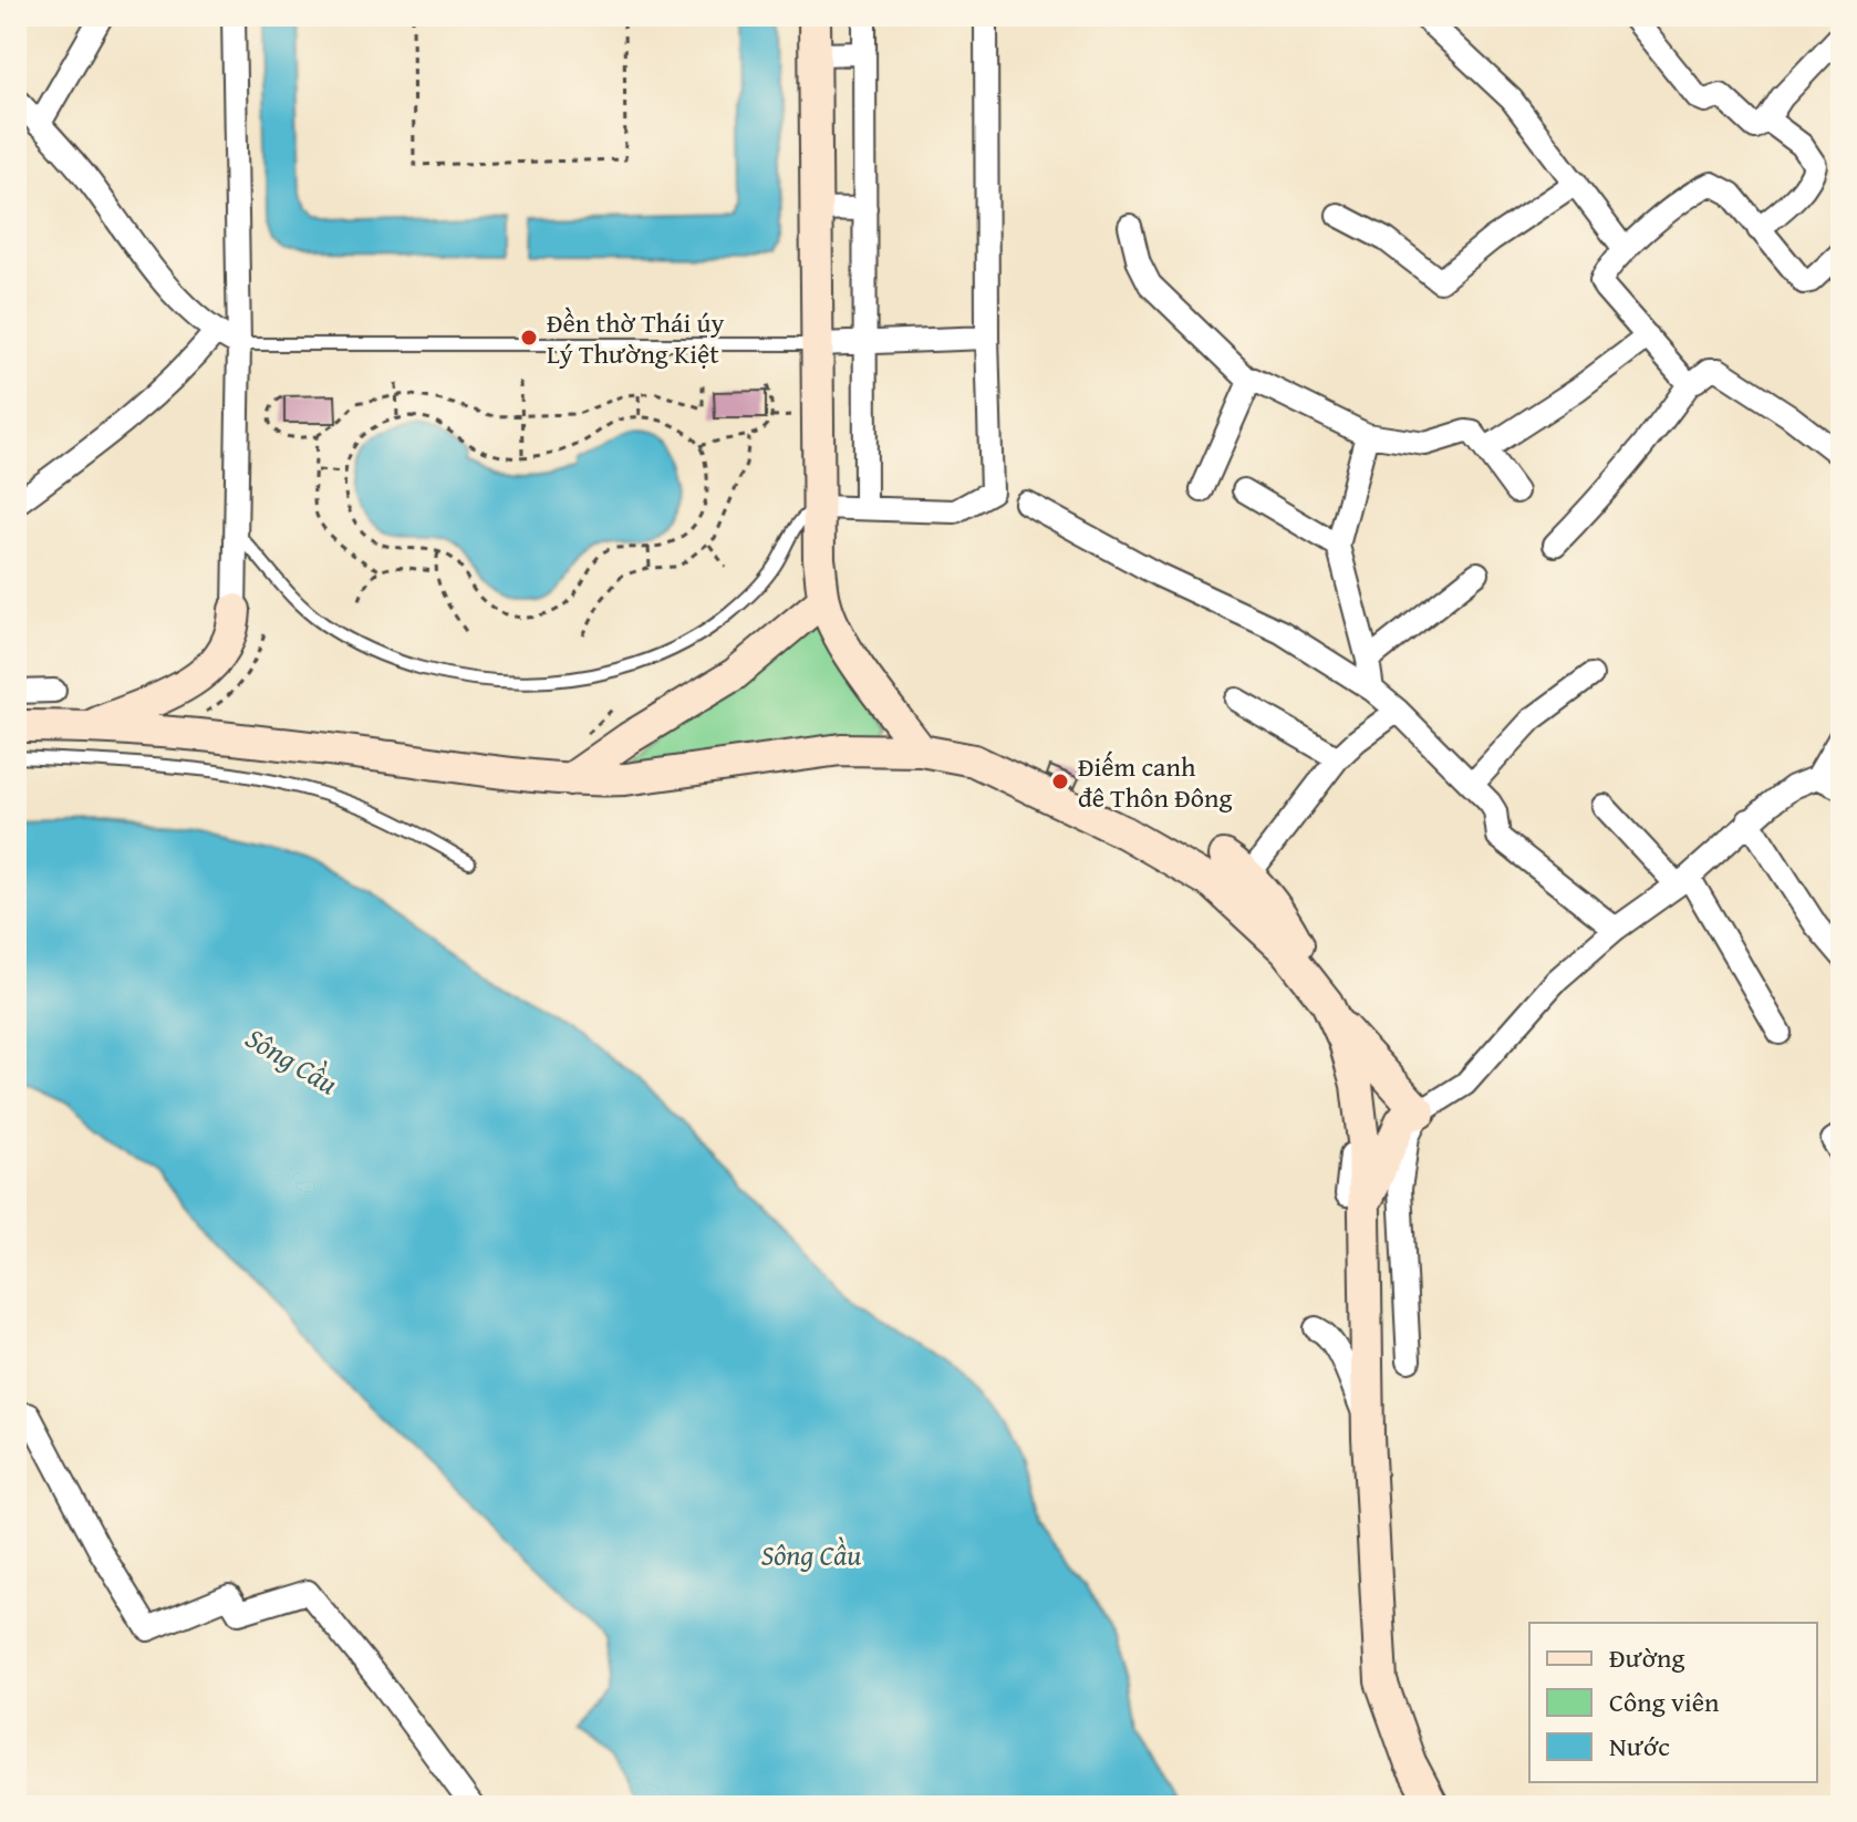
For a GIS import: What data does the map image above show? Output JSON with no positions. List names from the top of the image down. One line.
{"water":["Sông Cầu"],"places":["Đền thờ Thái úy Lý Thường Kiệt","Điếm canh đê Thôn Đông"],"legend":["Đường","Công viên","Nước"]}
